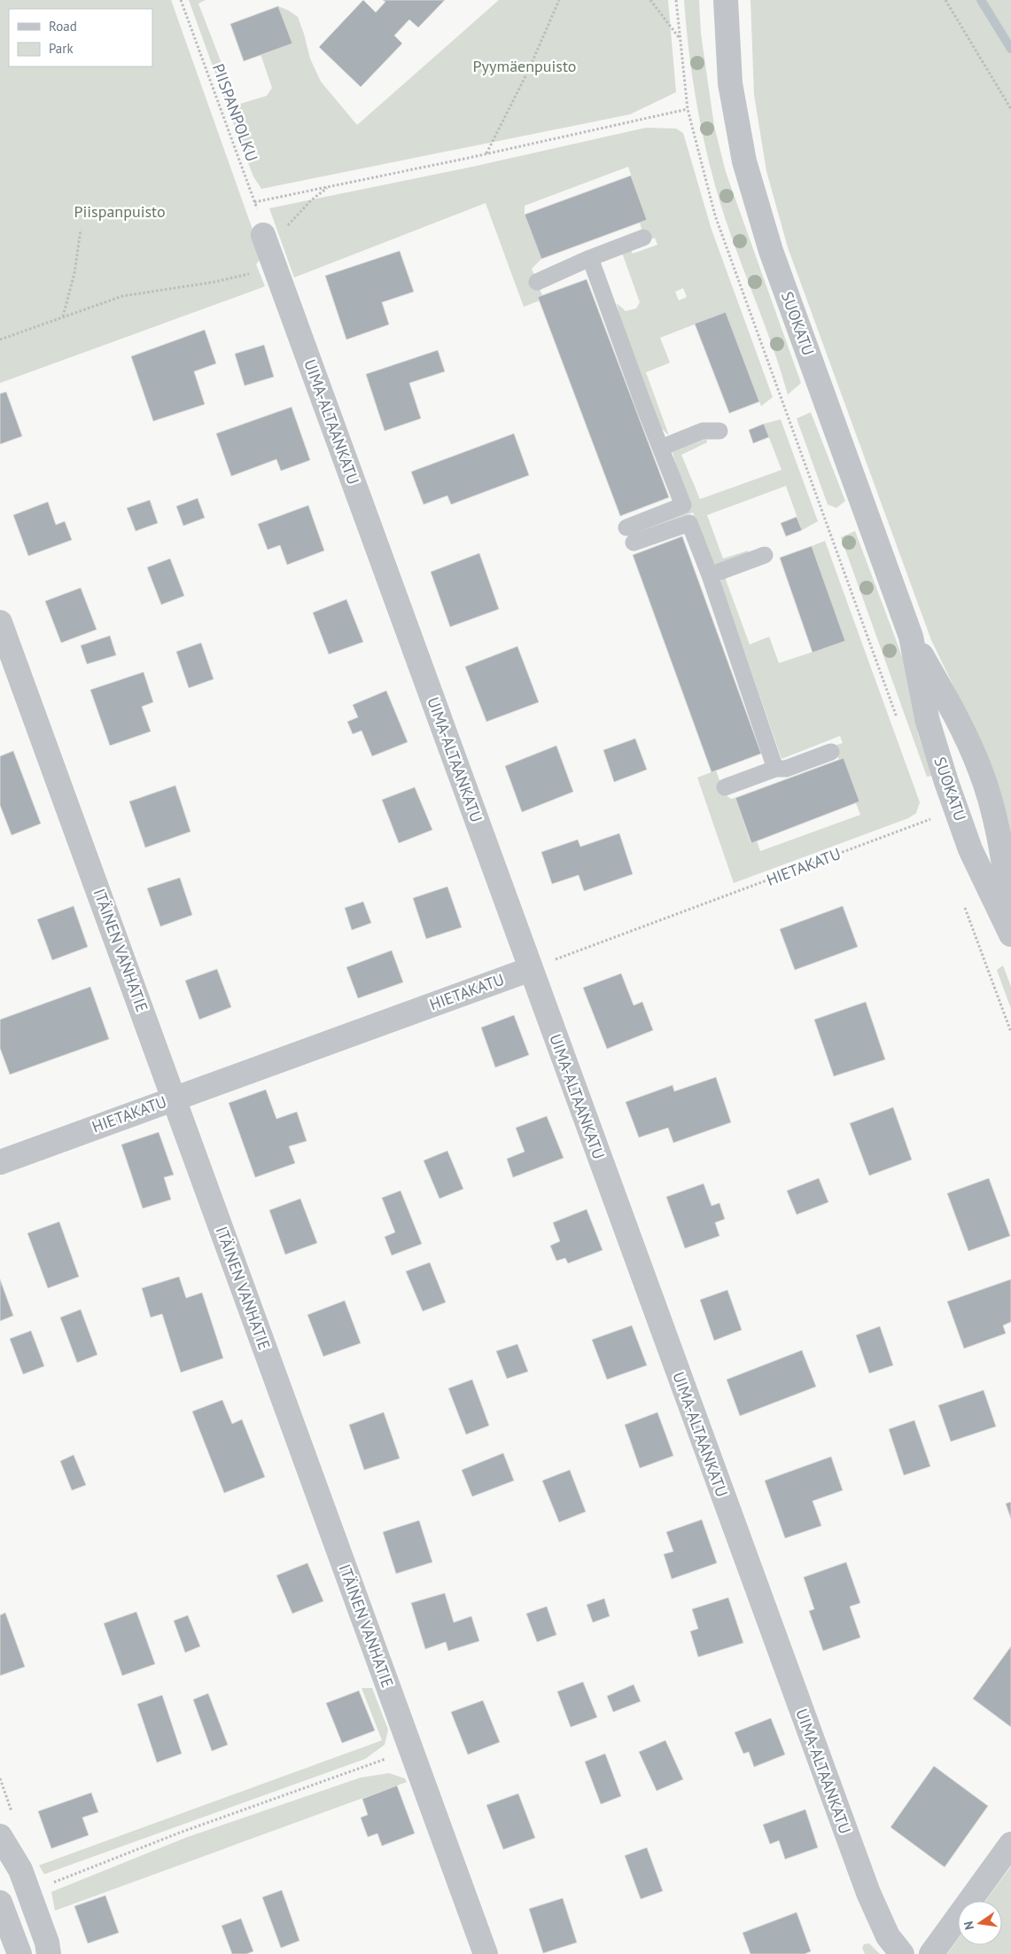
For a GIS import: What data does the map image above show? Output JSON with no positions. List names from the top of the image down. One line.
{"streets":{"street":["SUOKATU","UIMA-ALTAANKATU","HIETAKATU","ITÄINEN VANHATIE"],"path":["PIISPANPOLKU"]},"crossings":[["PIISPANPOLKU","UIMA-ALTAANKATU"],["UIMA-ALTAANKATU","HIETAKATU"],["HIETAKATU","ITÄINEN VANHATIE"]],"parks":["Pyymäenpuisto","Piispanpuisto"],"legend":["Road","Park"],"north":"left"}
